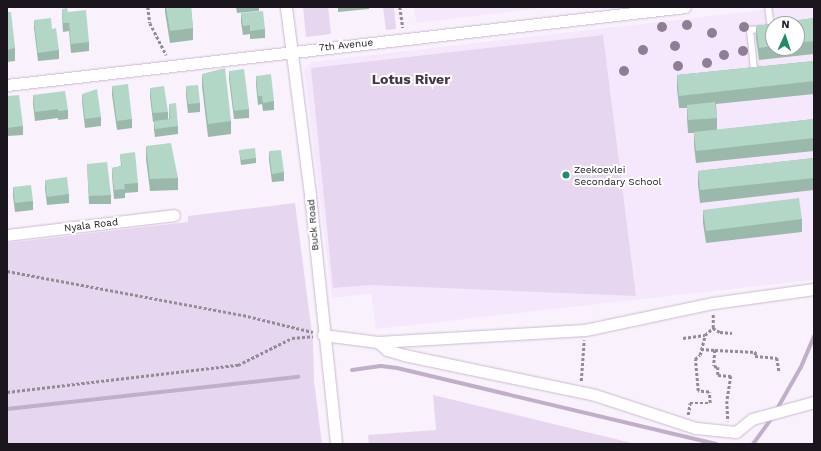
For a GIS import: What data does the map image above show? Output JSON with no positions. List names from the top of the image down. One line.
{"streets":{"street":["7th Avenue","Nyala Road","Buck Road"]},"crossings":[["7th Avenue","Buck Road"]],"districts":["Lotus River"],"places":["Zeekoevlei Secondary School"],"north":"top"}
